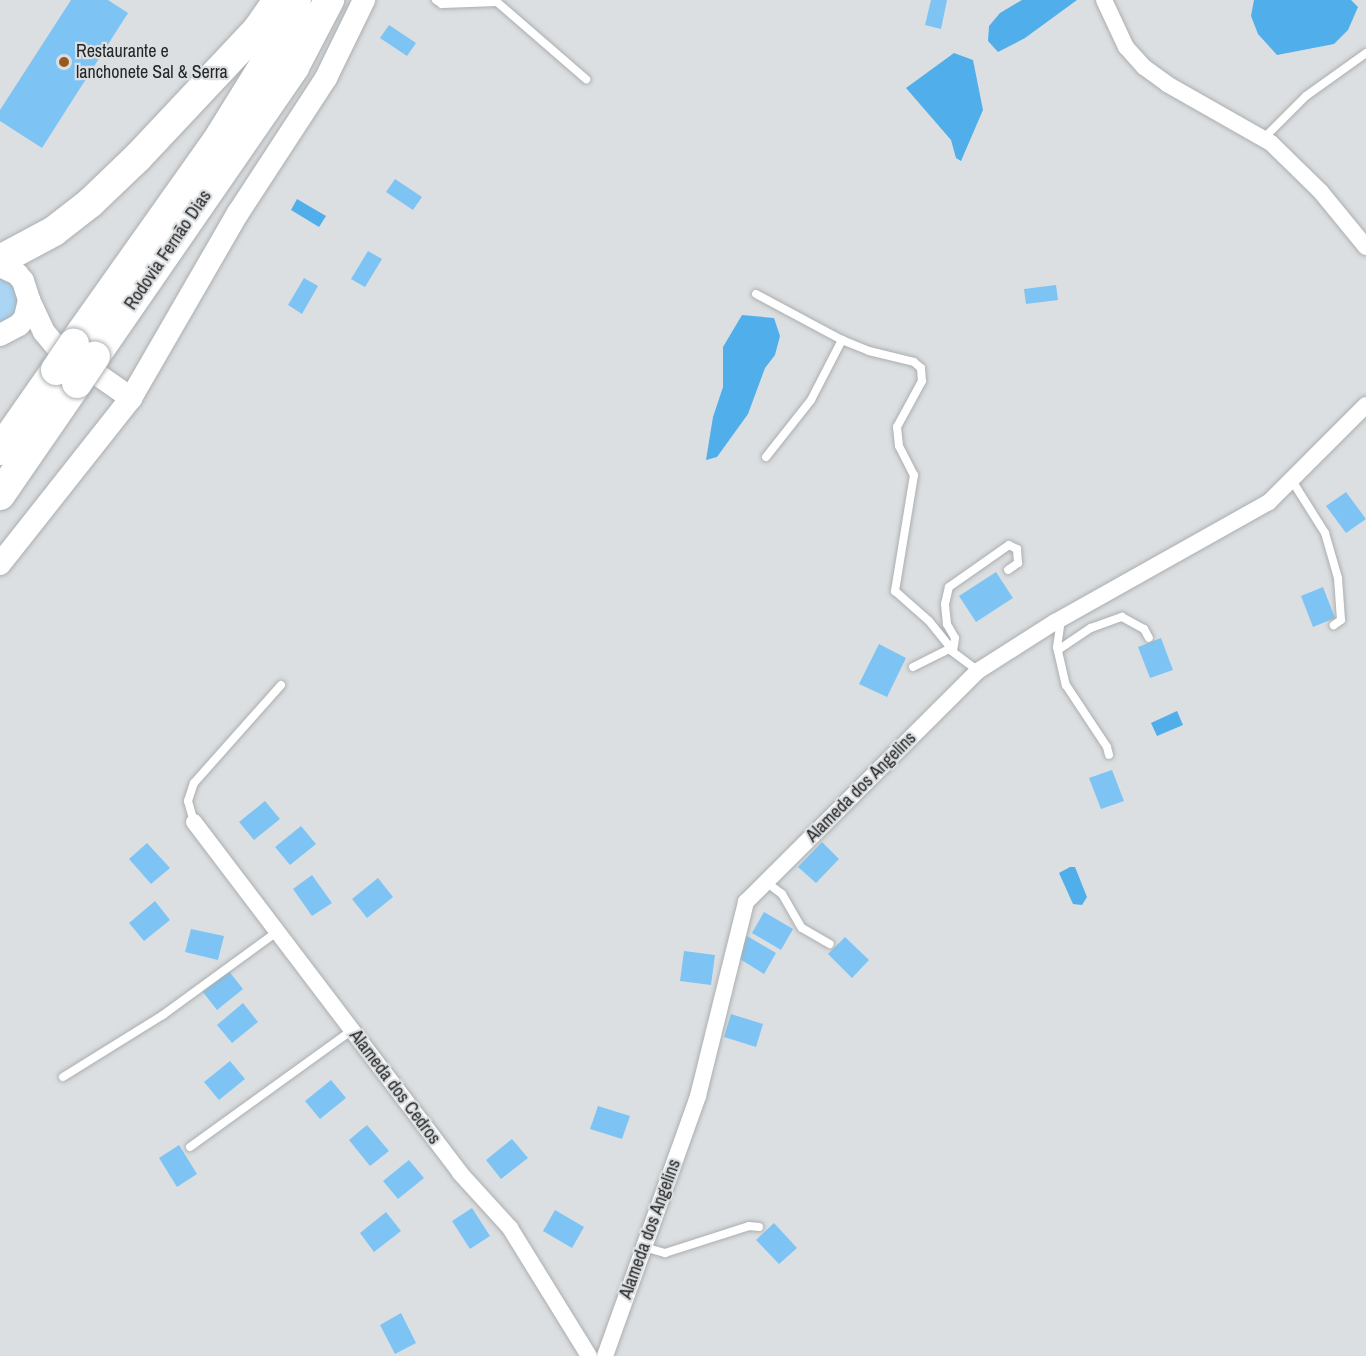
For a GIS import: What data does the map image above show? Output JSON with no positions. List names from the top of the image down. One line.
{"streets":{"highway":["Rodovia Fernão Dias"],"street":["Alameda dos Angelins","Alameda dos Cedros"]},"places":["Restaurante e lanchonete Sal & Serra"]}
